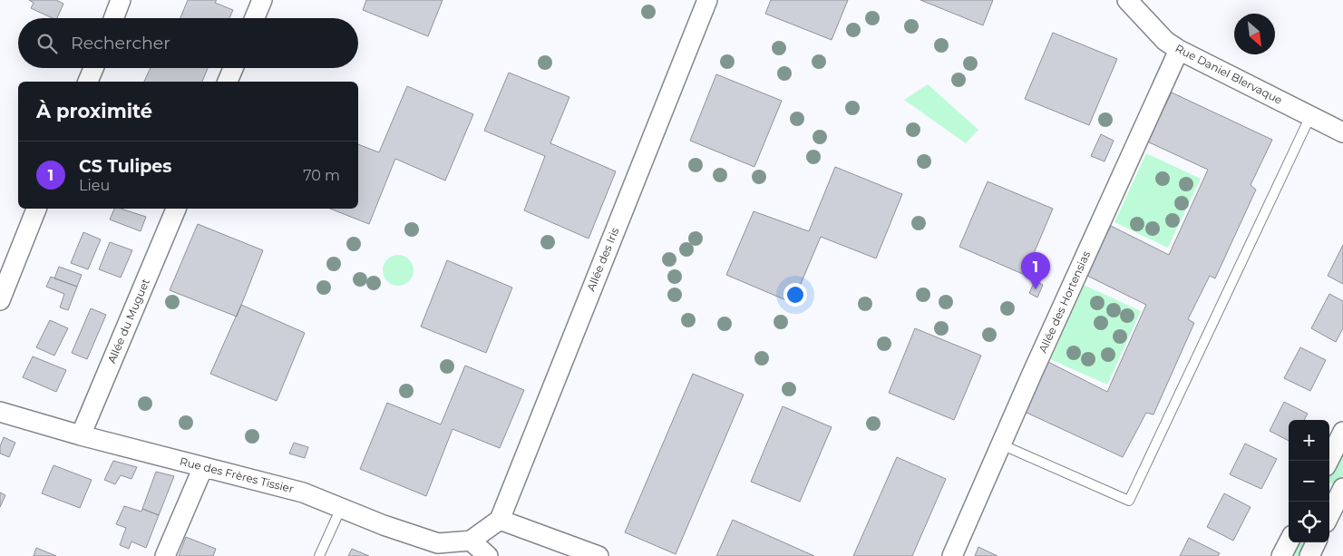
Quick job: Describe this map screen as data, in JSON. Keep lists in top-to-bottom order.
{
  "streets": {
    "street": [
      "Rue Daniel Blervaque",
      "Allée des Iris",
      "Allée des Hortensias",
      "Allée du Muguet",
      "Rue des Frères Tissier"
    ]
  },
  "crossings": [
    ["Rue Daniel Blervaque", "Allée des Hortensias"],
    ["Allée du Muguet", "Rue des Frères Tissier"]
  ],
  "north": "bottom right",
  "page": {
    "search": "Rechercher",
    "heading": "À proximité",
    "list": [
      {
        "mark": "1",
        "name": "CS Tulipes",
        "note": "Lieu",
        "value": "70 m"
      }
    ],
    "pins": "1",
    "map_buttons": ["+", "−"]
  }
}
